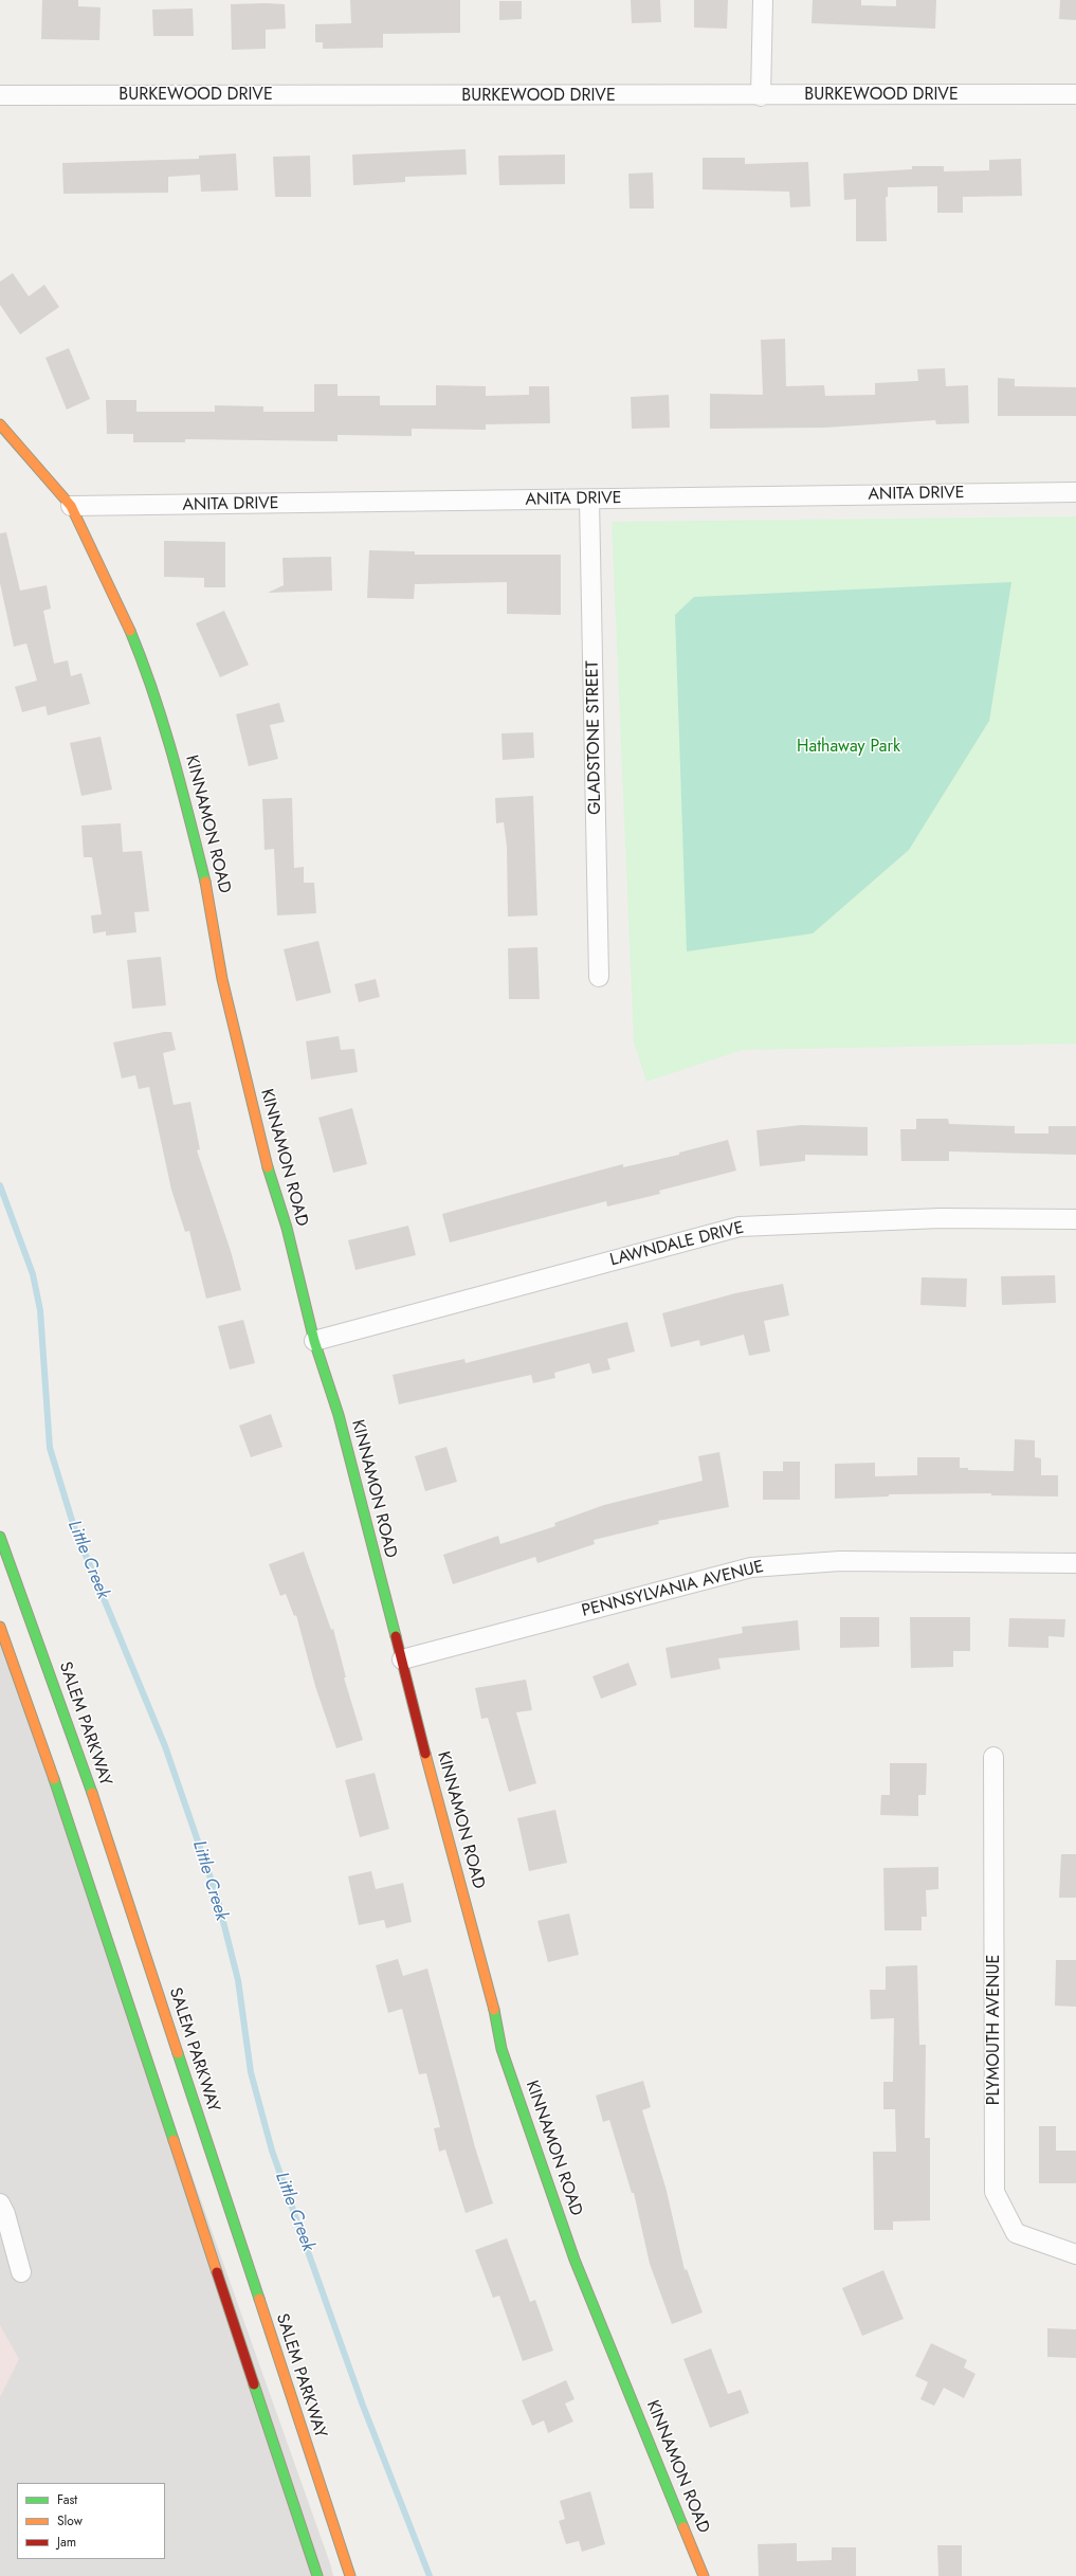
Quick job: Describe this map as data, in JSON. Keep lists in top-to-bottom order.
{
  "streets": {
    "main road": ["KINNAMON ROAD", "SALEM PARKWAY"],
    "street": [
      "BURKEWOOD DRIVE",
      "ANITA DRIVE",
      "GLADSTONE STREET",
      "LAWNDALE DRIVE",
      "PENNSYLVANIA AVENUE",
      "PLYMOUTH AVENUE"
    ]
  },
  "crossings": [
    ["ANITA DRIVE", "GLADSTONE STREET"],
    ["ANITA DRIVE", "KINNAMON ROAD"],
    ["KINNAMON ROAD", "LAWNDALE DRIVE"],
    ["KINNAMON ROAD", "PENNSYLVANIA AVENUE"]
  ],
  "water": ["Little Creek"],
  "parks": ["Hathaway Park"],
  "legend": ["Fast", "Slow", "Jam"]
}
